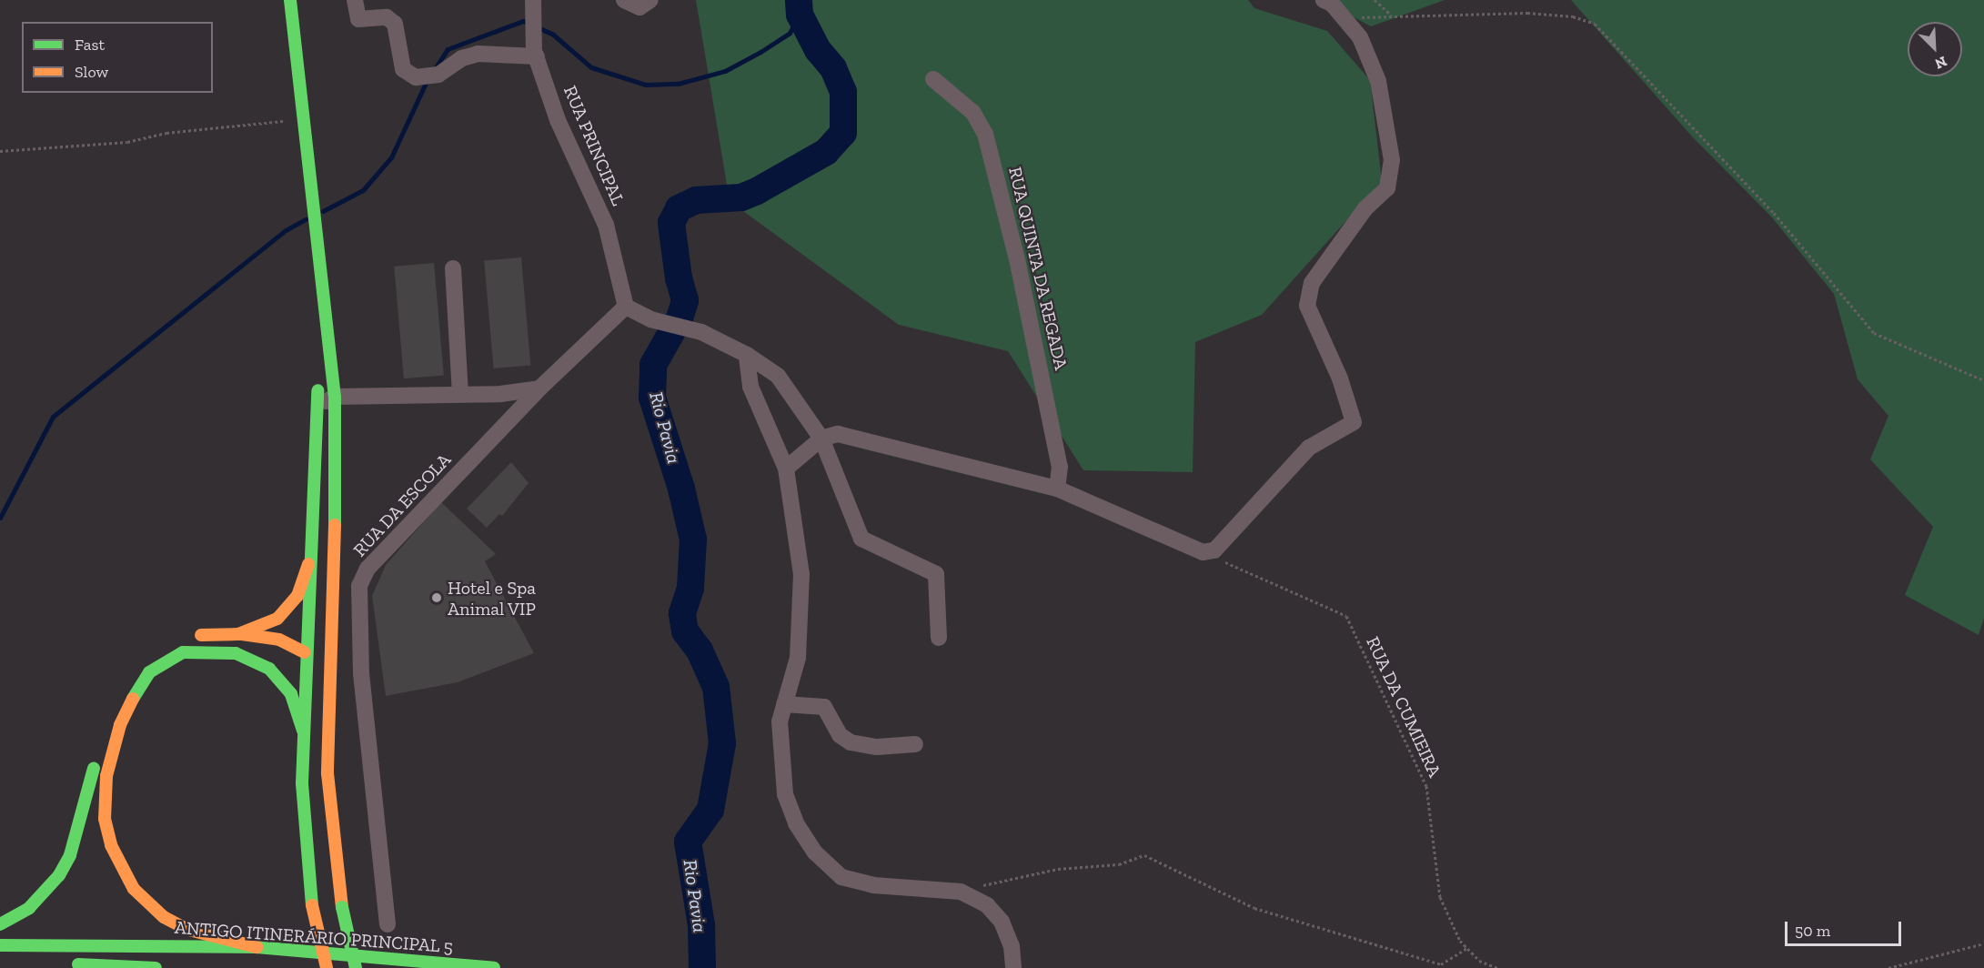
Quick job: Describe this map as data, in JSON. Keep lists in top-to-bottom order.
{
  "streets": {
    "main road": ["ANTIGO ITINERÁRIO PRINCIPAL 5"],
    "street": ["RUA PRINCIPAL", "RUA QUINTA DA REGADA", "RUA DA ESCOLA"],
    "path": ["RUA DA CUMIEIRA"]
  },
  "crossings": [
    ["RUA PRINCIPAL", "RUA DA ESCOLA"]
  ],
  "water": ["Rio Pavia"],
  "places": ["Hotel e Spa Animal VIP"],
  "legend": ["Fast", "Slow"],
  "scale_bar": "50 m",
  "north": "bottom right"
}
